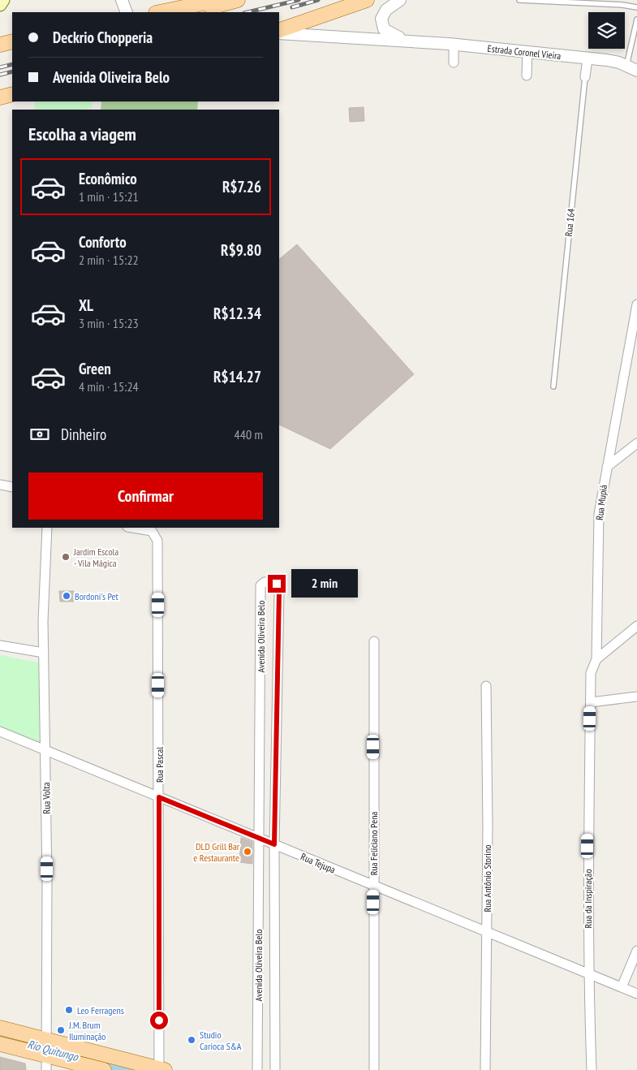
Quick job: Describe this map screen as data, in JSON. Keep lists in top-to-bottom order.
{
  "streets": {
    "street": [
      "Estrada Coronel Vieira",
      "Rua 164",
      "Rua Mupiá",
      "Avenida Oliveira Belo",
      "Rua Pascal",
      "Rua Volta",
      "Rua Feliciano Pena",
      "Rua Tejupa",
      "Rua Antônio Storino",
      "Rua da Inspiração"
    ]
  },
  "crossings": [
    ["Estrada Coronel Vieira", "Rua 164"],
    ["Rua Mupiá", "Rua da Inspiração"],
    ["Avenida Oliveira Belo", "Rua Tejupa"],
    ["Rua Pascal", "Rua Tejupa"],
    ["Rua Volta", "Rua Tejupa"],
    ["Rua Feliciano Pena", "Rua Tejupa"],
    ["Rua Tejupa", "Rua Antônio Storino"],
    ["Rua Tejupa", "Rua da Inspiração"]
  ],
  "water": ["Rio Quitungo"],
  "places": [
    "Jardim Escola - Vila Mágica",
    "Bordoni's Pet",
    "DLD Grill Bar e Restaurante",
    "Leo Ferragens",
    "J.M. Brum Iluminação",
    "Studio Carioca S&A"
  ],
  "page": {
    "banner": ["Deckrio Chopperia", "Avenida Oliveira Belo"],
    "heading": "Escolha a viagem",
    "list": [
      {
        "name": "Econômico",
        "note": "1 min · 15:21",
        "value": "R$7.26"
      },
      {
        "name": "Conforto",
        "note": "2 min · 15:22",
        "value": "R$9.80"
      },
      {
        "name": "XL",
        "note": "3 min · 15:23",
        "value": "R$12.34"
      },
      {
        "name": "Green",
        "note": "4 min · 15:24",
        "value": "R$14.27"
      }
    ],
    "pay": ["Dinheiro", "440 m"],
    "buttons": "Confirmar",
    "bubble": "2 min"
  }
}
